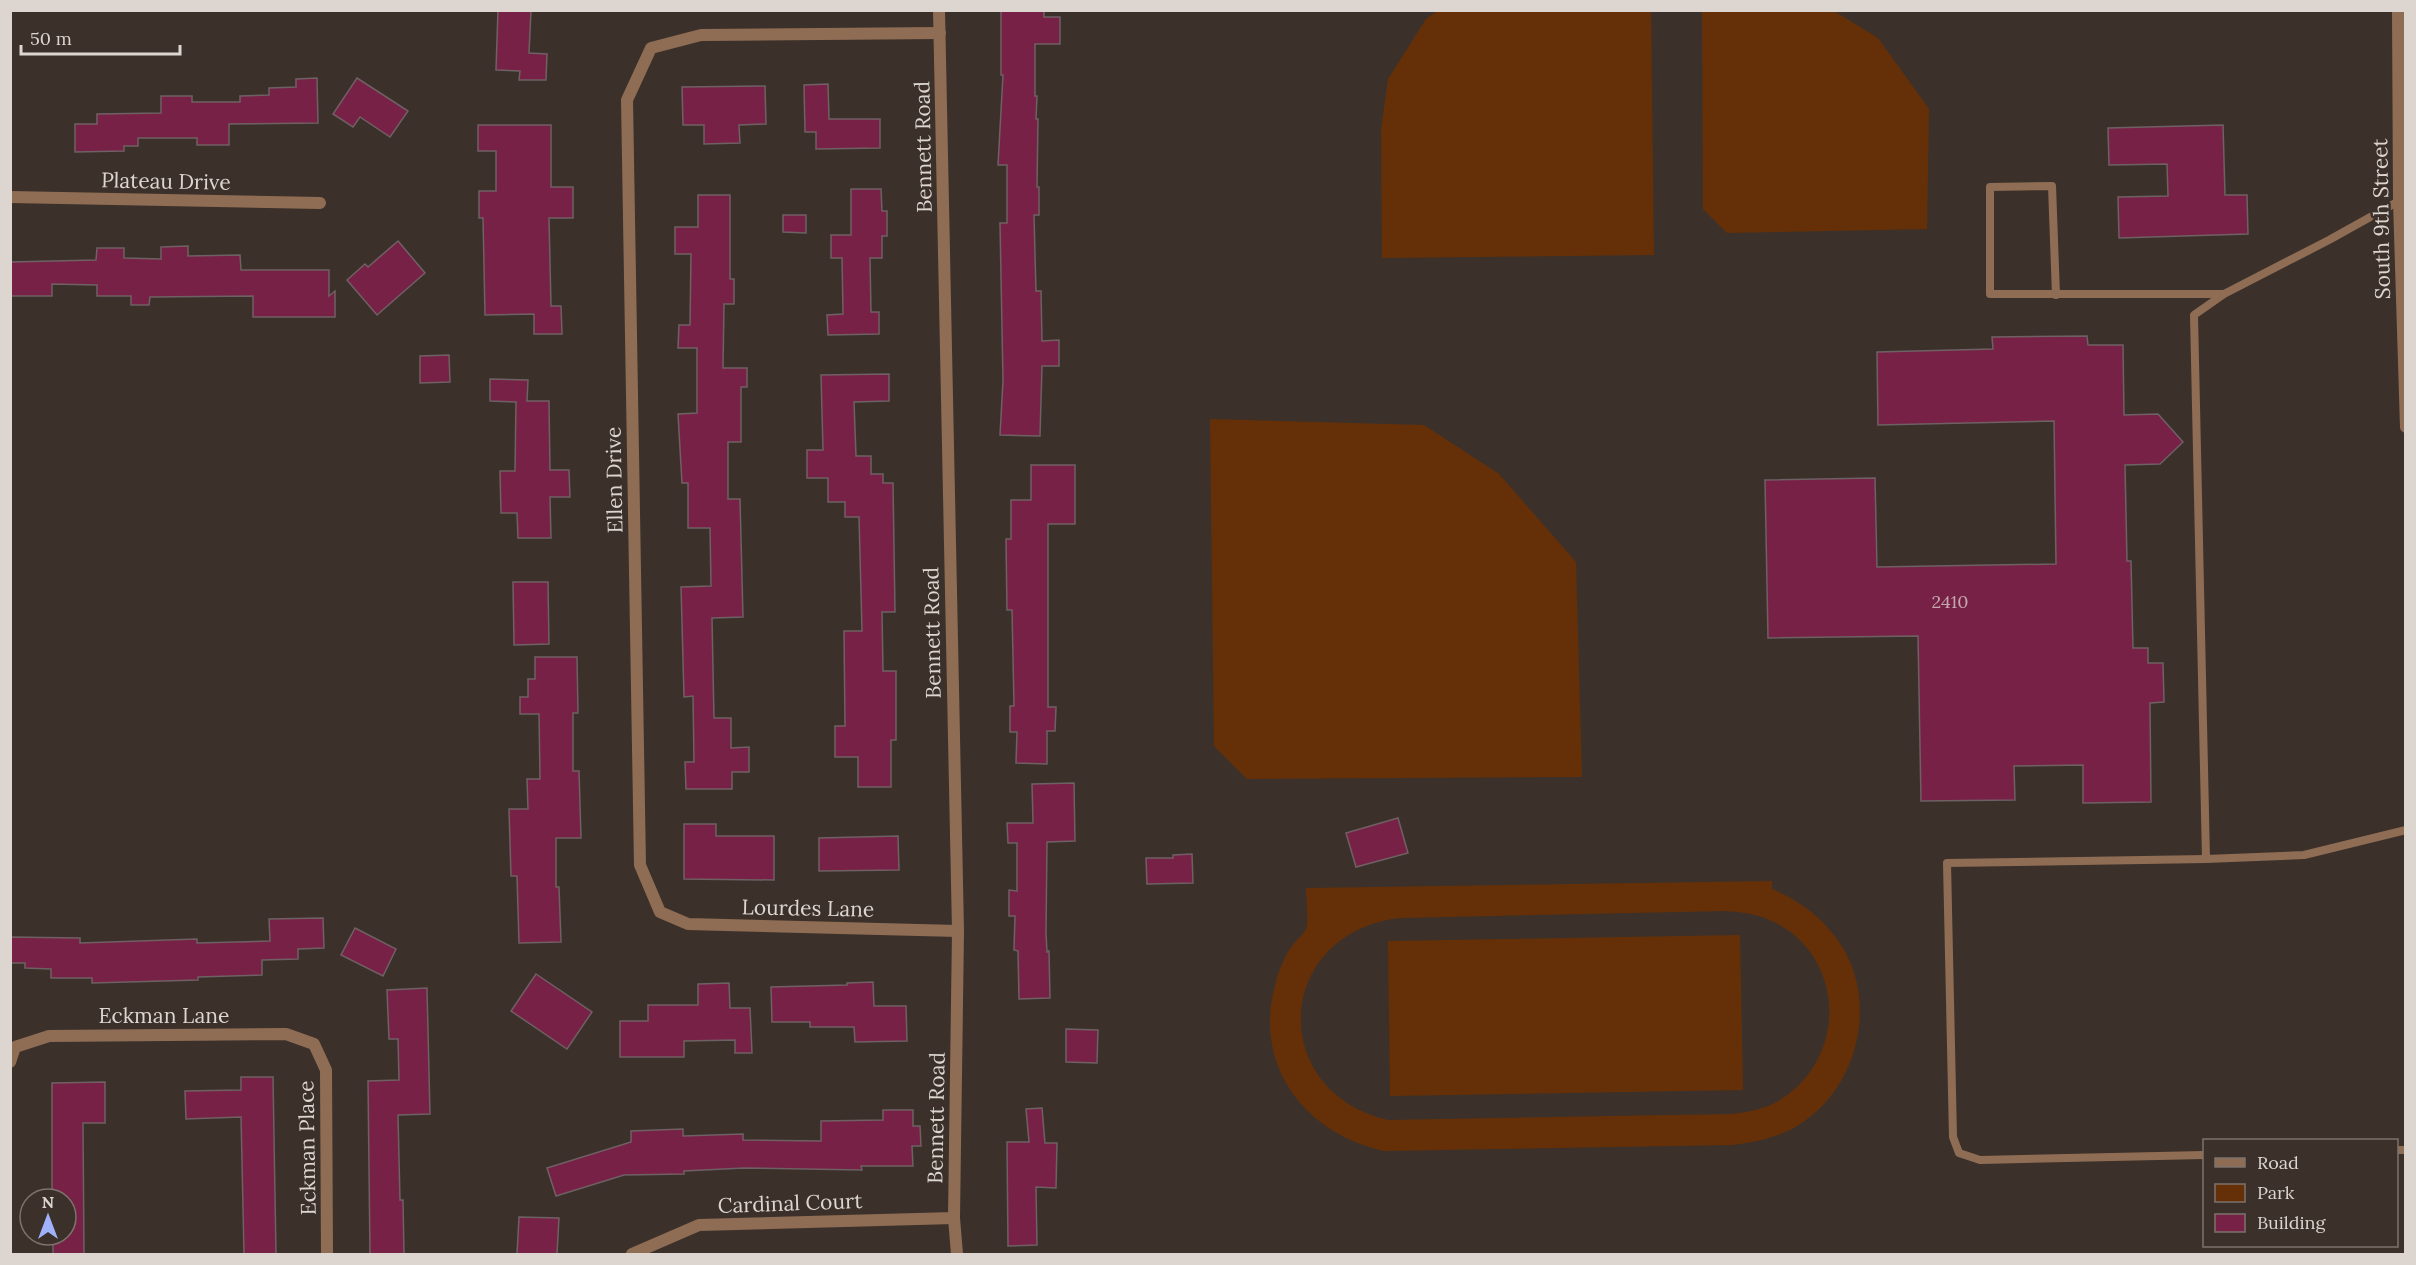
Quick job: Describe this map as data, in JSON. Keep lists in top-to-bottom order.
{
  "streets": {
    "street": [
      "Bennett Road",
      "Plateau Drive",
      "South 9th Street",
      "Ellen Drive",
      "Lourdes Lane",
      "Eckman Lane",
      "Eckman Place",
      "Cardinal Court"
    ]
  },
  "crossings": [
    ["Bennett Road", "Ellen Drive"],
    ["Bennett Road", "Lourdes Lane"],
    ["Bennett Road", "Cardinal Court"],
    ["Ellen Drive", "Lourdes Lane"],
    ["Eckman Lane", "Eckman Place"]
  ],
  "house_numbers": ["2410"],
  "legend": ["Road", "Park", "Building"],
  "scale_bar": "50 m",
  "north": "top"
}
